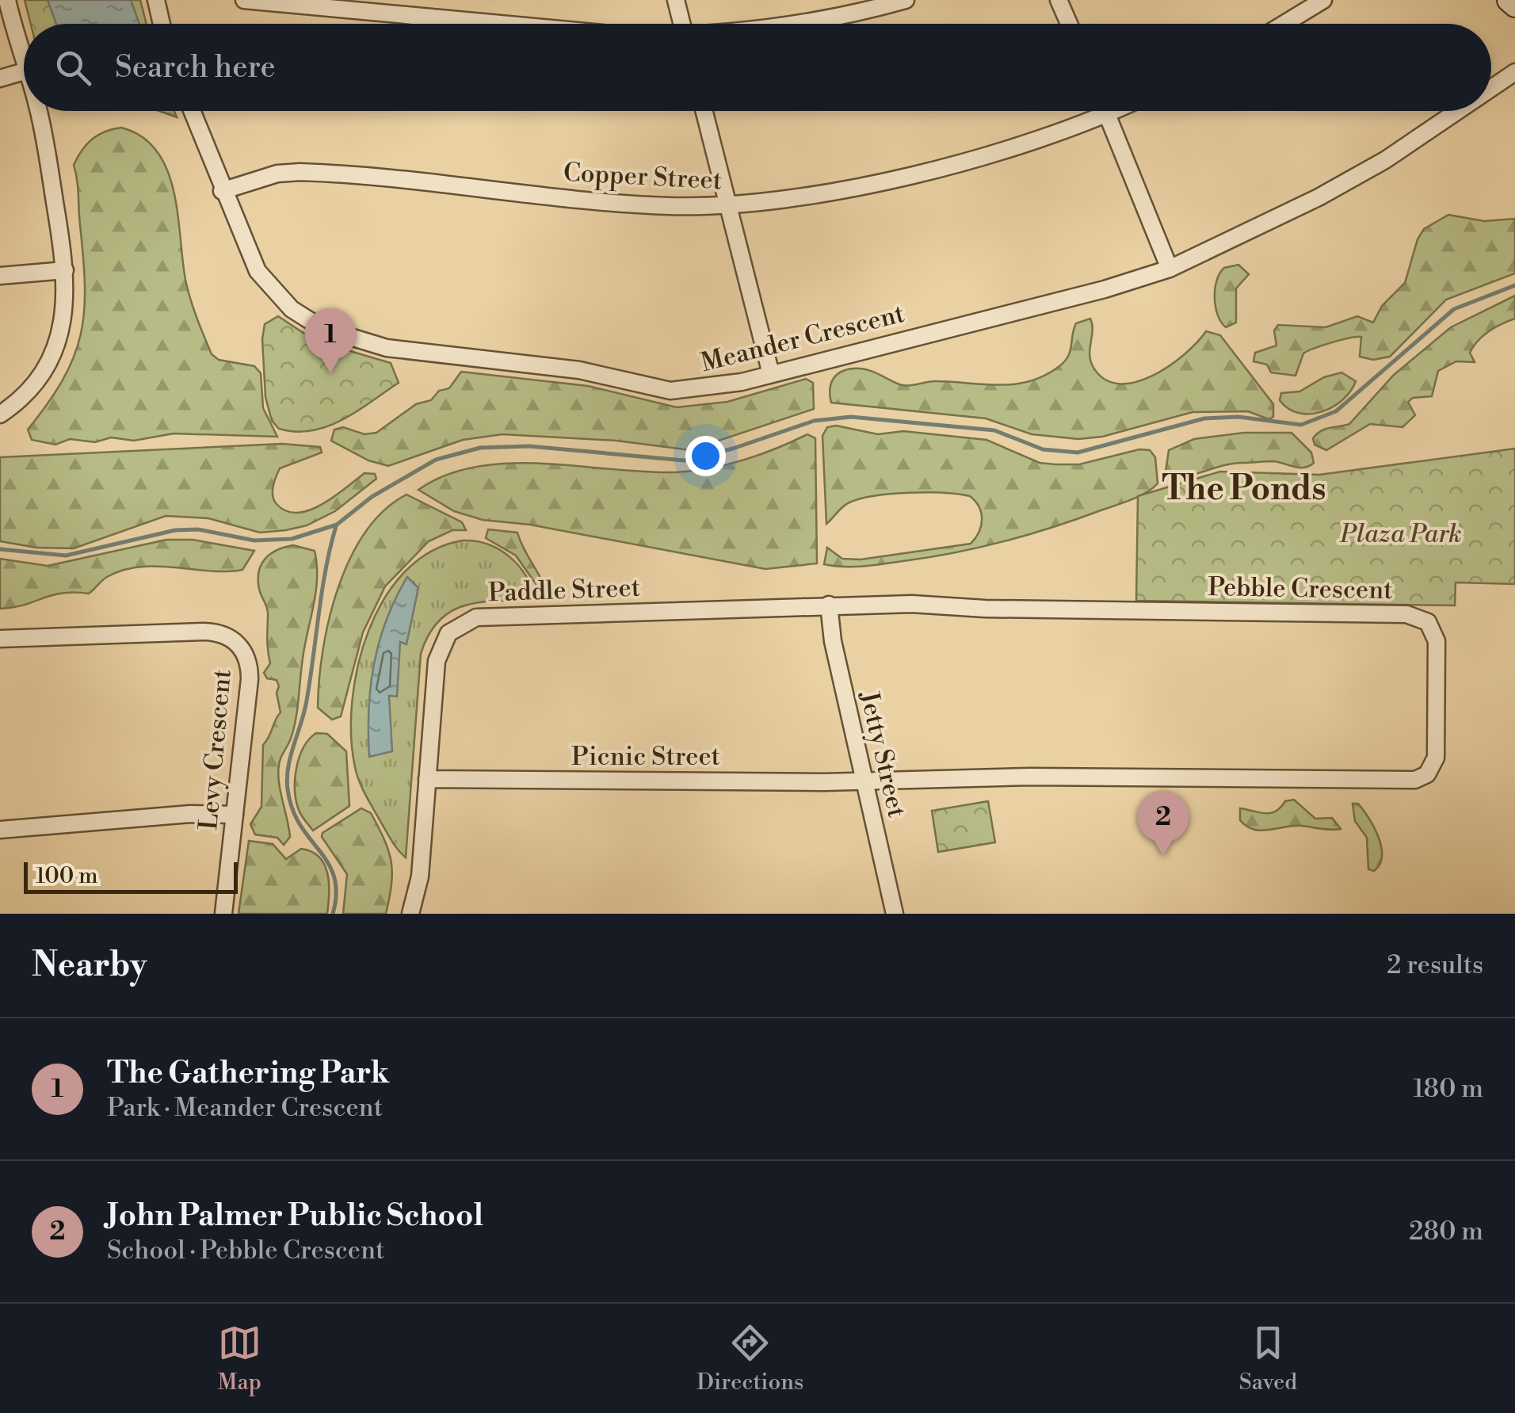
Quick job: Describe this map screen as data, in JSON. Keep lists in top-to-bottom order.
{
  "streets": {
    "street": [
      "Copper Street",
      "Meander Crescent",
      "Pebble Crescent",
      "Paddle Street",
      "Levy Crescent",
      "Jetty Street",
      "Picnic Street"
    ]
  },
  "crossings": [
    ["Copper Street", "Meander Crescent"],
    ["Pebble Crescent", "Paddle Street"],
    ["Pebble Crescent", "Jetty Street"],
    ["Pebble Crescent", "Picnic Street"],
    ["Paddle Street", "Jetty Street"],
    ["Paddle Street", "Picnic Street"],
    ["Jetty Street", "Picnic Street"]
  ],
  "districts": ["The Ponds"],
  "parks": ["Plaza Park"],
  "scale_bar": "100 m",
  "page": {
    "search": "Search here",
    "pins": ["1", "2"],
    "scale": "100 m",
    "heading": ["Nearby", "2 results"],
    "list": [
      {
        "mark": "1",
        "name": "The Gathering Park",
        "note": "Park · Meander Crescent",
        "value": "180 m"
      },
      {
        "mark": "2",
        "name": "John Palmer Public School",
        "note": "School · Pebble Crescent",
        "value": "280 m"
      }
    ],
    "nav": ["Map", "Directions", "Saved"]
  }
}
